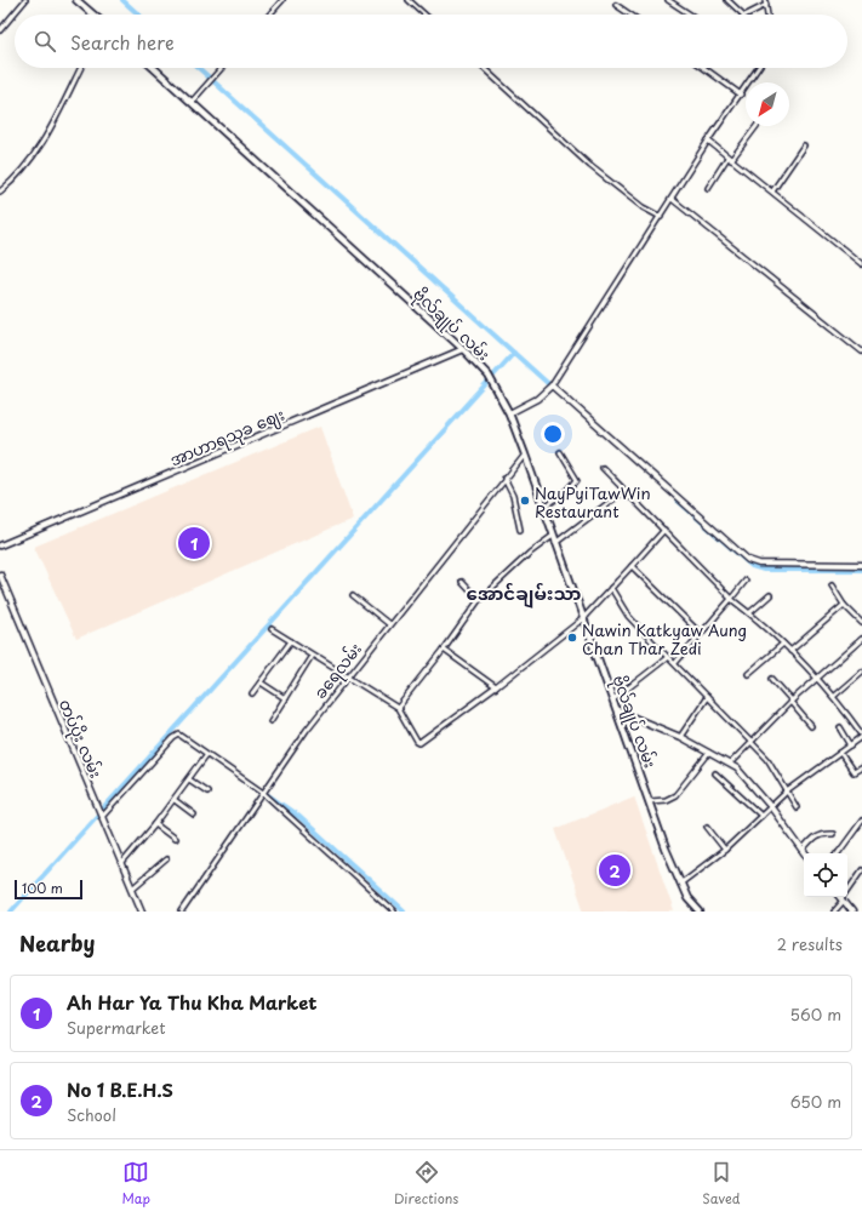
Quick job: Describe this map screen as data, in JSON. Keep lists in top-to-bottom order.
{
  "streets": {
    "main road": ["ဗိုလ်ချုပ် လမ်း"],
    "street": ["အာဟာရသုခ ဈေး", "ခရေလမ်း", "တပ်ပိုး လမ်း"]
  },
  "crossings": [
    ["ဗိုလ်ချုပ် လမ်း", "အာဟာရသုခ ဈေး"],
    ["ဗိုလ်ချုပ် လမ်း", "ခရေလမ်း"]
  ],
  "districts": ["အောင်ချမ်းသာ"],
  "places": ["NayPyiTawWin Restaurant", "Nawin Katkyaw Aung Chan Thar Zedi"],
  "scale_bar": "100 m",
  "north": "bottom left",
  "page": {
    "search": "Search here",
    "pins": ["1", "2"],
    "scale": "100 m",
    "heading": ["Nearby", "2 results"],
    "list": [
      {
        "mark": "1",
        "name": "Ah Har Ya Thu Kha Market",
        "note": "Supermarket",
        "value": "560 m"
      },
      {
        "mark": "2",
        "name": "No 1 B.E.H.S",
        "note": "School",
        "value": "650 m"
      }
    ],
    "nav": ["Map", "Directions", "Saved"]
  }
}
